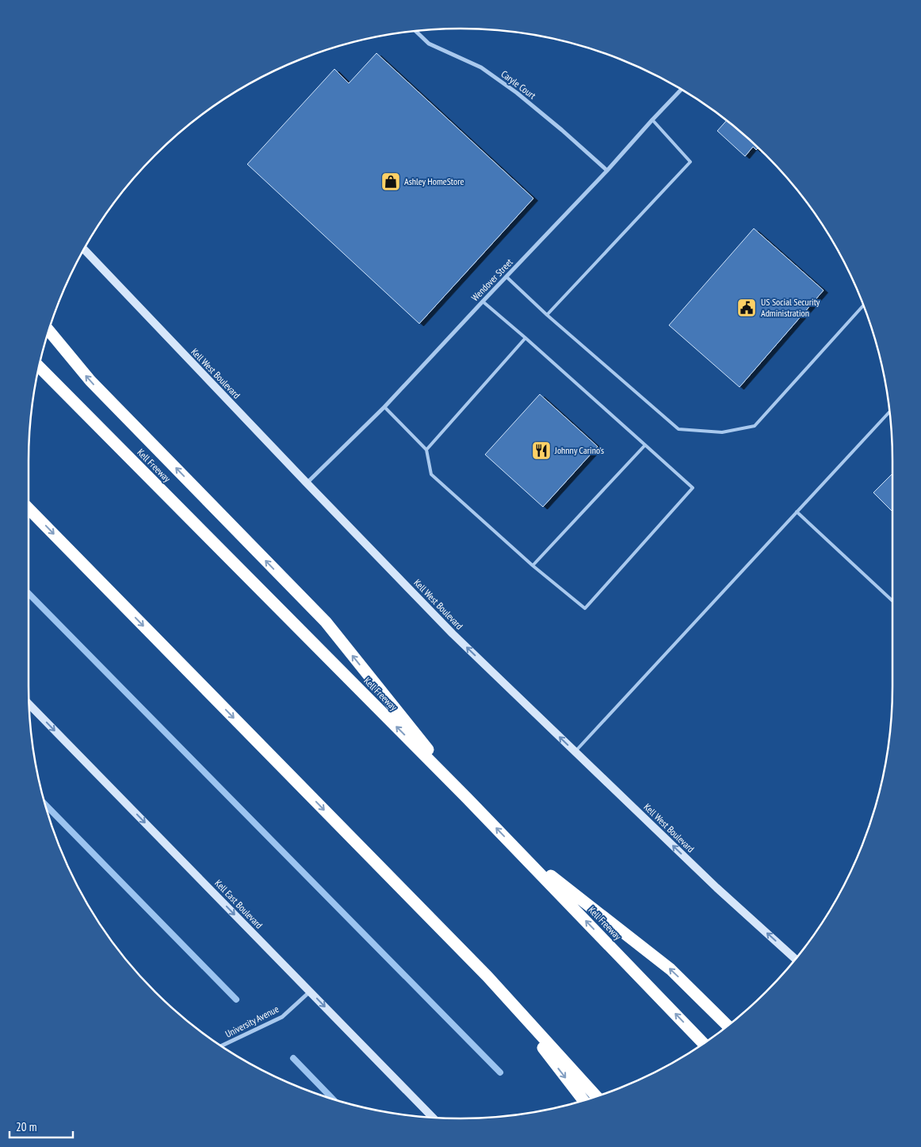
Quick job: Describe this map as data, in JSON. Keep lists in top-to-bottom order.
{
  "streets": {
    "highway": ["Kell Freeway"],
    "main road": ["Kell West Boulevard", "Kell East Boulevard"],
    "street": ["Caryle Court", "Wendover Street", "University Avenue"]
  },
  "crossings": [
    ["Caryle Court", "Wendover Street"],
    ["Wendover Street", "Kell West Boulevard"],
    ["Kell East Boulevard", "University Avenue"]
  ],
  "one_way": ["Kell West Boulevard", "Kell East Boulevard"],
  "places": {
    "shop": ["Ashley HomeStore"],
    "public building": ["US Social Security Administration"],
    "restaurant": ["Johnny Carino's"]
  },
  "scale_bar": "20 m"
}
